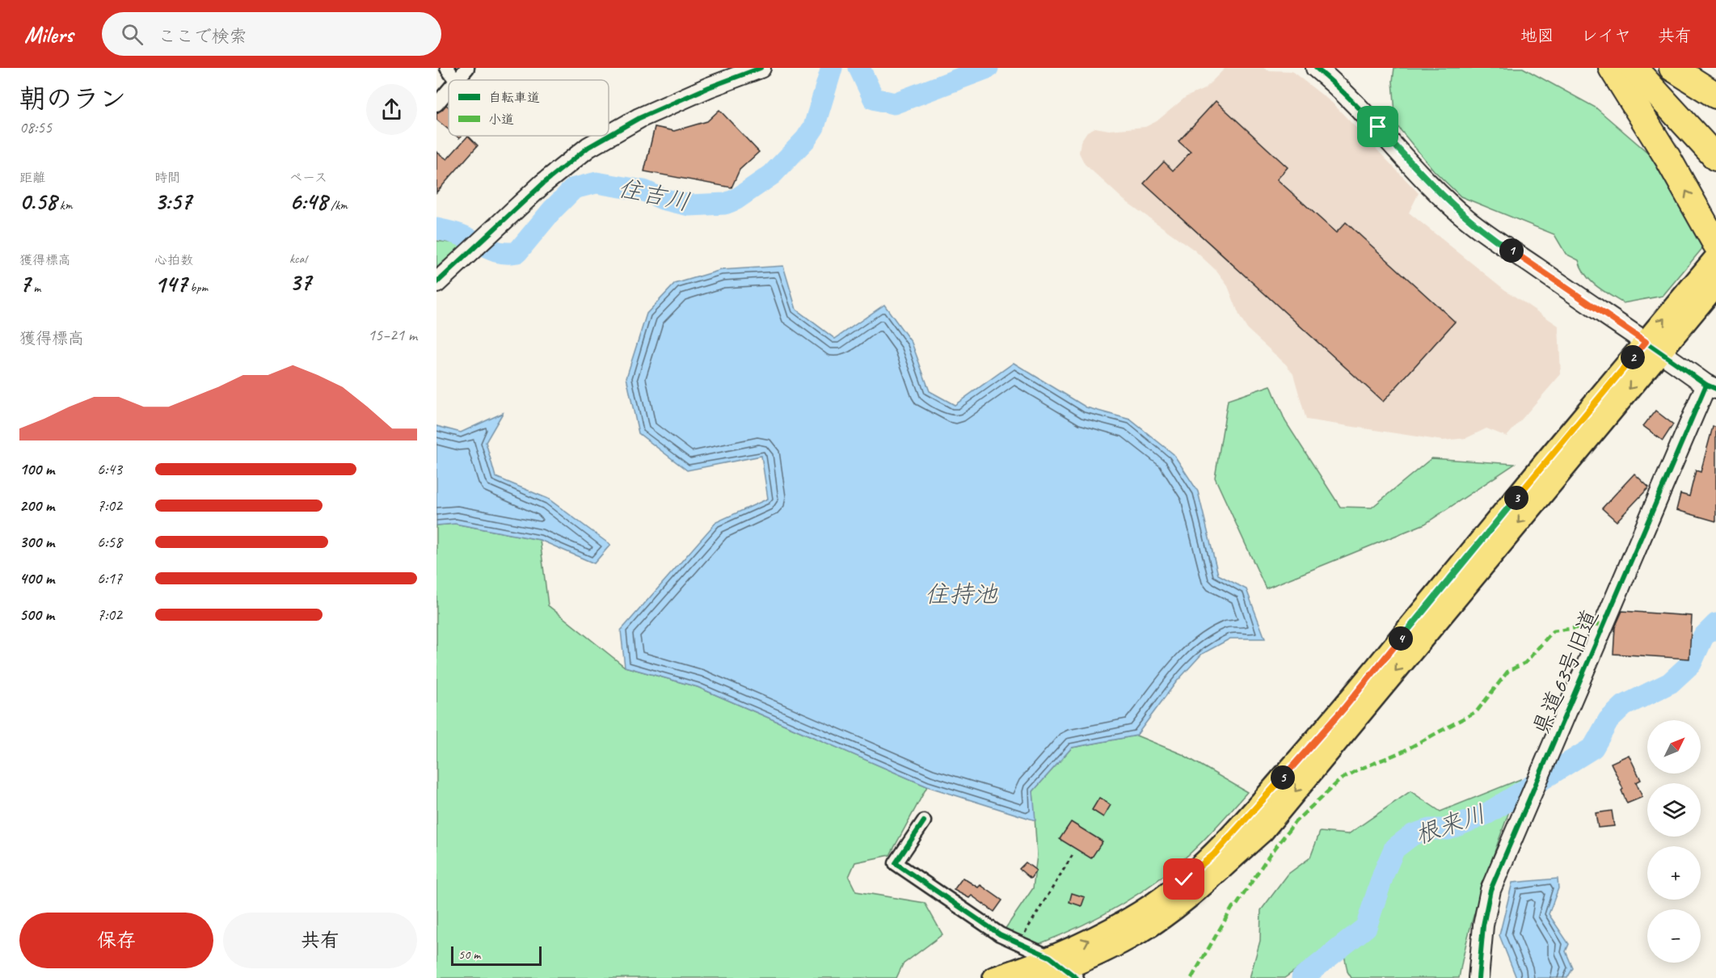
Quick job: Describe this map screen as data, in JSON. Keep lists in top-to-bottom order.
{
  "streets": {
    "street": ["県道63号旧道"]
  },
  "water": ["住吉川", "住持池", "根来川"],
  "legend": ["自転車道", "小道"],
  "scale_bar": "50 m",
  "north": "top right",
  "page": {
    "header": "Milers",
    "search": "ここで検索",
    "nav": ["地図", "レイヤ", "共有"],
    "heading": ["朝のラン", "08:55"],
    "stats": [
      ["距離", "0.58 km"],
      ["時間", "3:57"],
      ["ペース", "6:48 /km"],
      ["獲得標高", "7 m"],
      ["心拍数", "147 bpm"],
      ["kcal", "37"]
    ],
    "pins": [
      "1",
      "2",
      "3",
      "4",
      "5"
    ],
    "chart": ["獲得標高", "15–21 m"],
    "list": [
      {
        "name": "100 m",
        "note": "6:43"
      },
      {
        "name": "200 m",
        "note": "7:02"
      },
      {
        "name": "300 m",
        "note": "6:58"
      },
      {
        "name": "400 m",
        "note": "6:17"
      },
      {
        "name": "500 m",
        "note": "7:02"
      }
    ],
    "map_buttons": ["+", "−"],
    "buttons": ["保存", "共有"],
    "scale": "50 m"
  }
}
